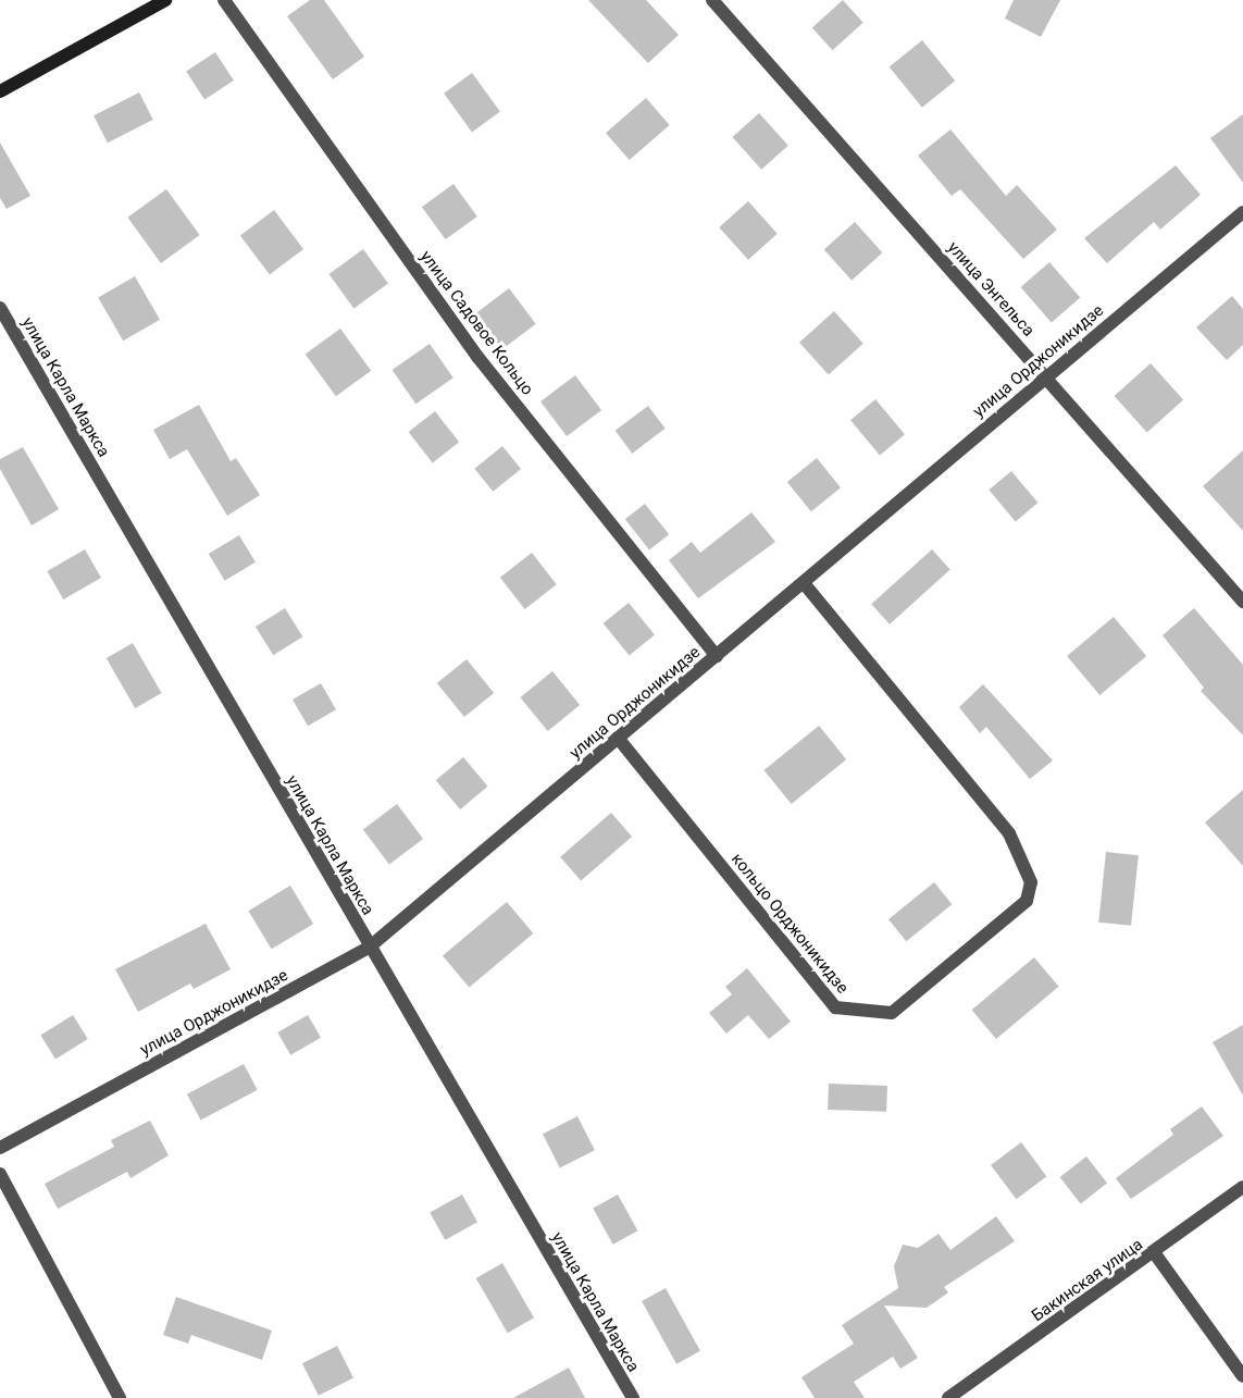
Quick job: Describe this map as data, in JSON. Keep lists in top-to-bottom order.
{
  "streets": {
    "street": [
      "улица Энгельса",
      "улица Садовое Кольцо",
      "улица Орджоникидзе",
      "улица Карла Маркса",
      "кольцо Орджоникидзе",
      "Бакинская улица"
    ]
  },
  "crossings": [
    ["улица Энгельса", "улица Орджоникидзе"],
    ["улица Садовое Кольцо", "улица Орджоникидзе"],
    ["улица Орджоникидзе", "улица Карла Маркса"],
    ["улица Орджоникидзе", "кольцо Орджоникидзе"]
  ]
}
